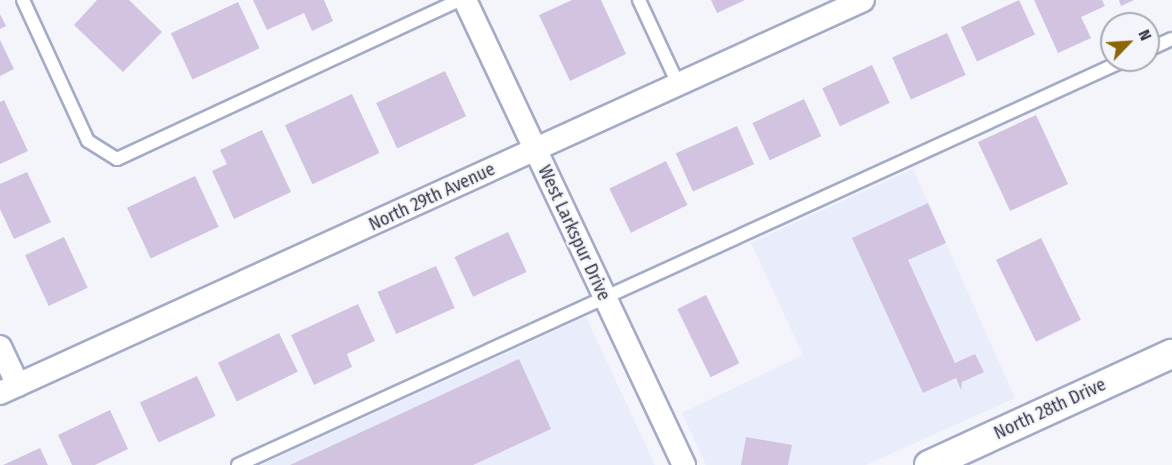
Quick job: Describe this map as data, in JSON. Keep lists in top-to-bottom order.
{
  "streets": {
    "street": ["North 29th Avenue", "West Larkspur Drive", "North 28th Drive"]
  },
  "crossings": [
    ["North 29th Avenue", "West Larkspur Drive"]
  ],
  "north": "top right"
}
